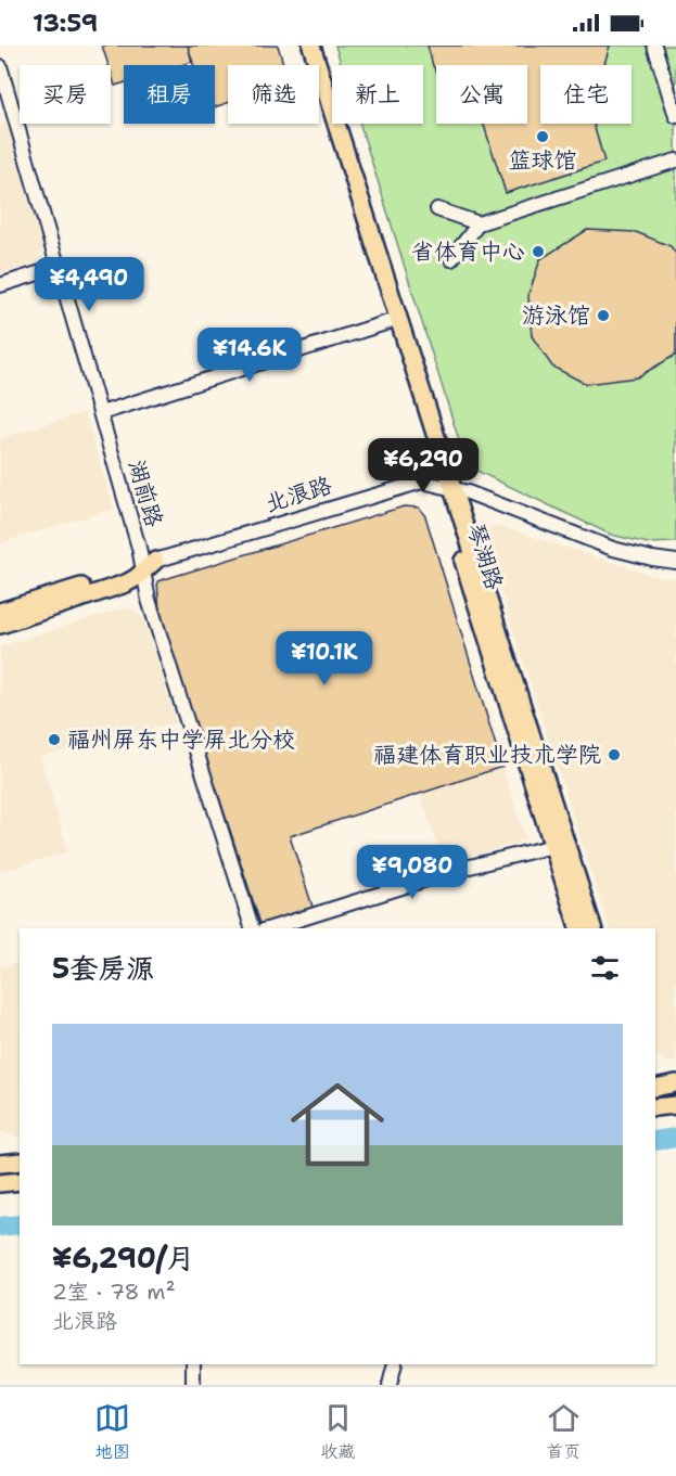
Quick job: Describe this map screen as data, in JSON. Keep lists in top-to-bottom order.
{
  "streets": {
    "main road": ["北浪路", "琴湖路"],
    "street": ["湖前路"]
  },
  "crossings": [
    ["湖前路", "北浪路"],
    ["北浪路", "琴湖路"]
  ],
  "places": [
    "篮球馆",
    "省体育中心",
    "游泳馆",
    "福州屏东中学屏北分校",
    "福建体育职业技术学院"
  ],
  "page": {
    "status": "13:59",
    "chip": [
      "买房",
      "租房",
      "筛选",
      "新上",
      "公寓",
      "住宅"
    ],
    "price": [
      "¥4,490",
      "¥14.6K",
      "¥6,290",
      "¥10.1K",
      "¥9,080"
    ],
    "heading": "5套房源",
    "list": [
      {
        "name": "¥6,290/月",
        "note": "2室 · 78 m² · 北浪路"
      }
    ],
    "tabs": ["地图", "收藏", "首页"]
  }
}
